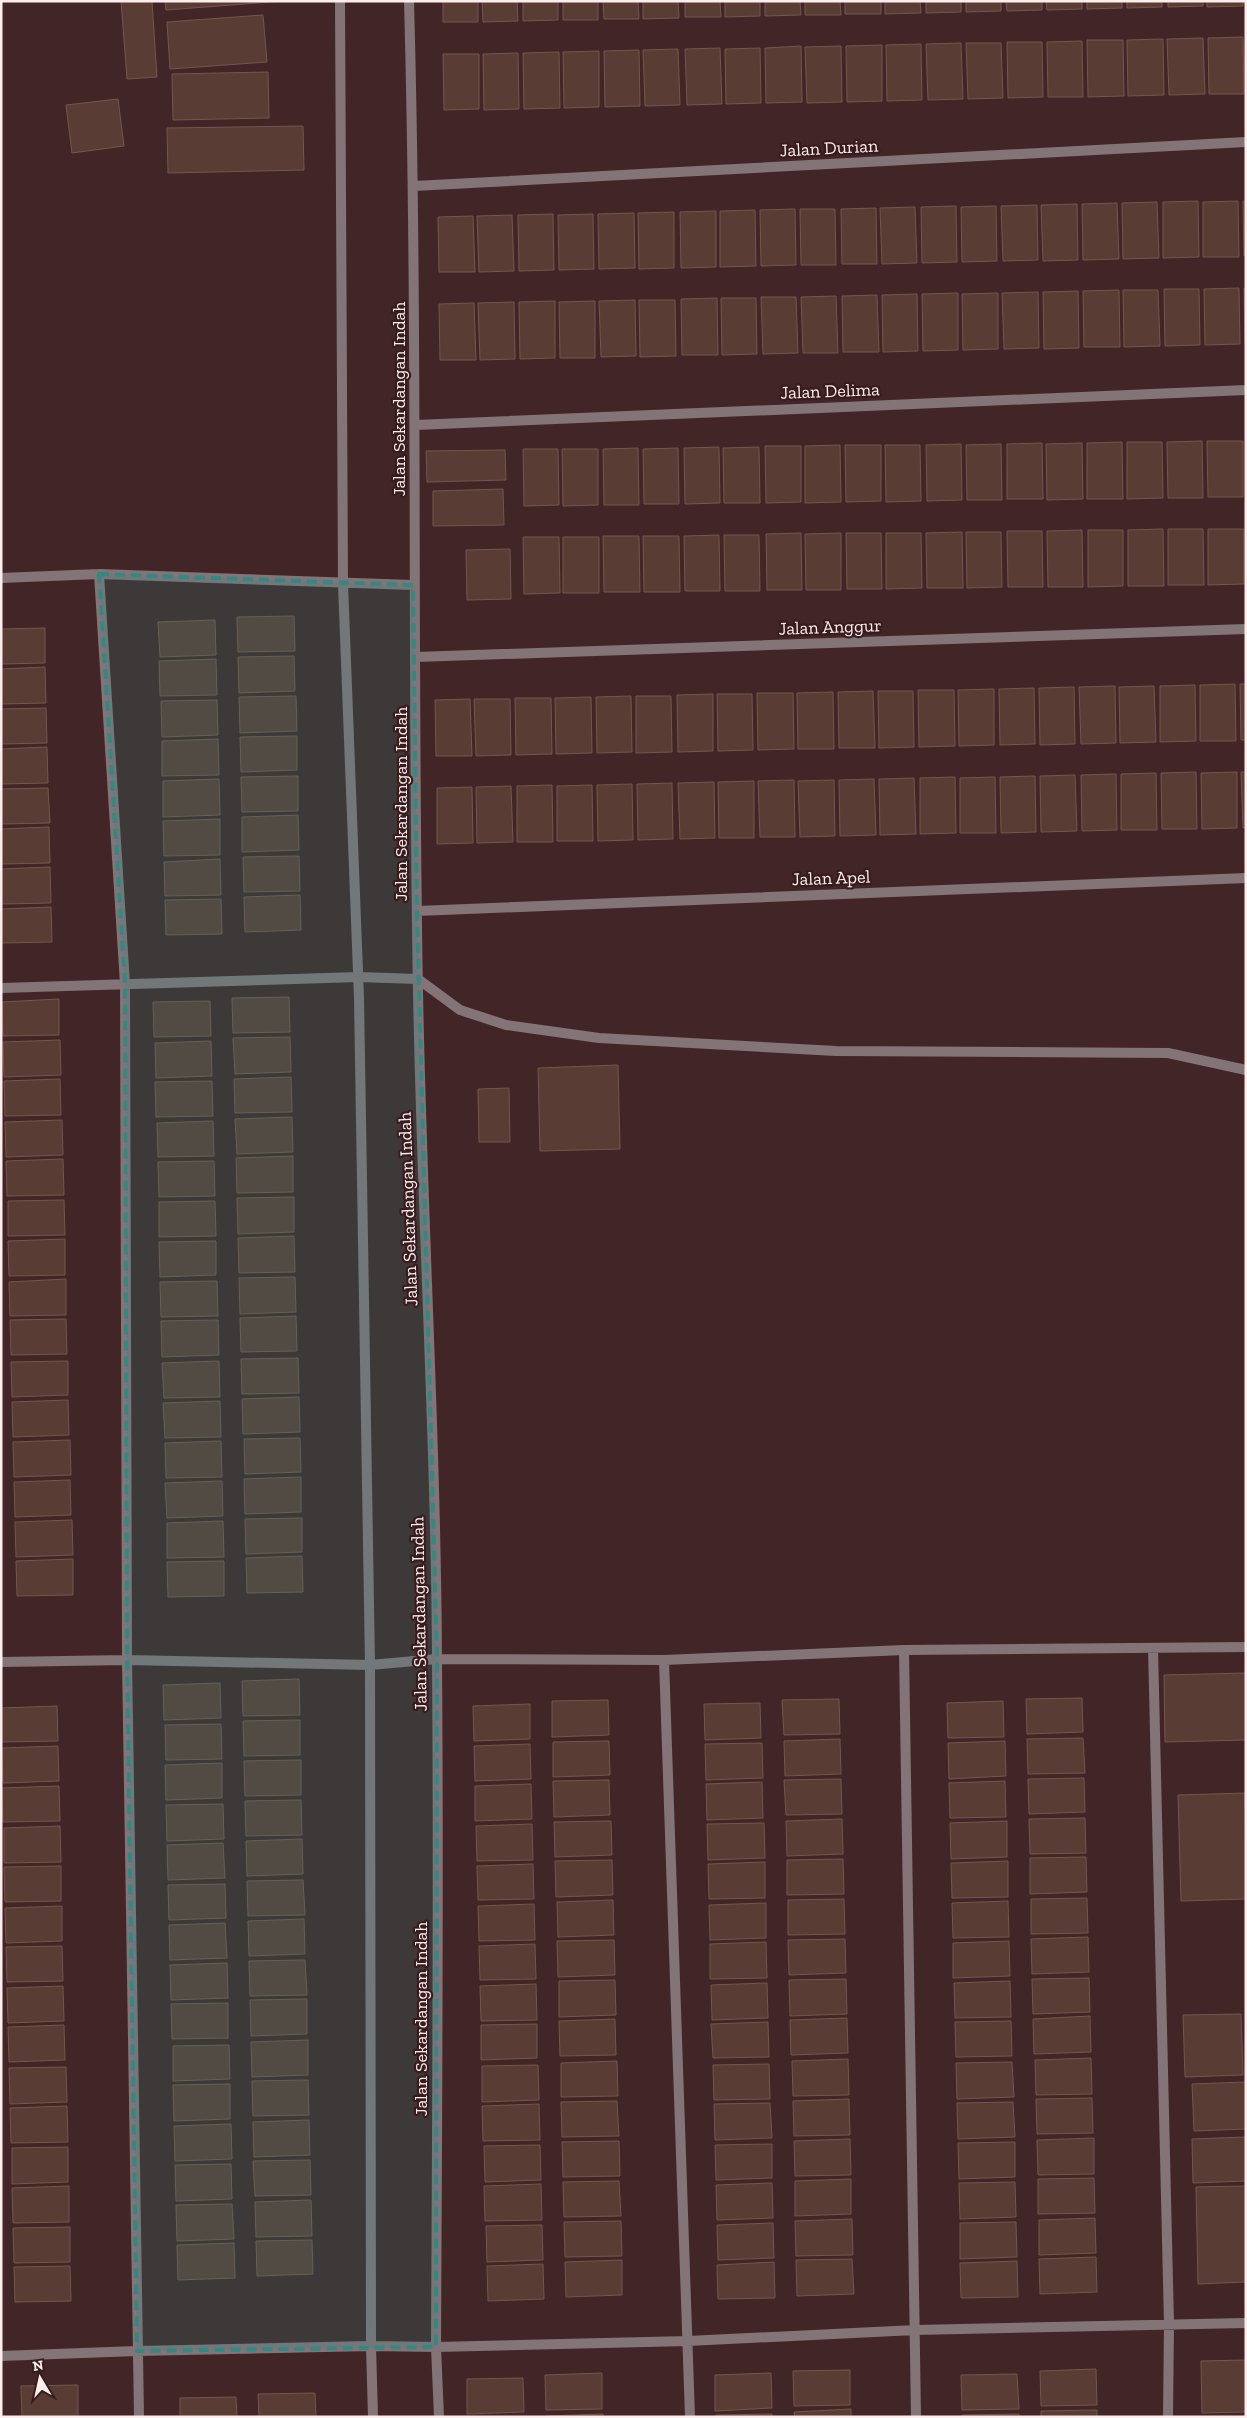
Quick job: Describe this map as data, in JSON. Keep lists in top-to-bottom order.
{
  "streets": {
    "street": [
      "Jalan Durian",
      "Jalan Delima",
      "Jalan Sekardangan Indah",
      "Jalan Anggur",
      "Jalan Apel"
    ]
  },
  "crossings": [
    ["Jalan Durian", "Jalan Sekardangan Indah"],
    ["Jalan Delima", "Jalan Sekardangan Indah"],
    ["Jalan Sekardangan Indah", "Jalan Anggur"],
    ["Jalan Sekardangan Indah", "Jalan Apel"]
  ],
  "north": "top"
}
